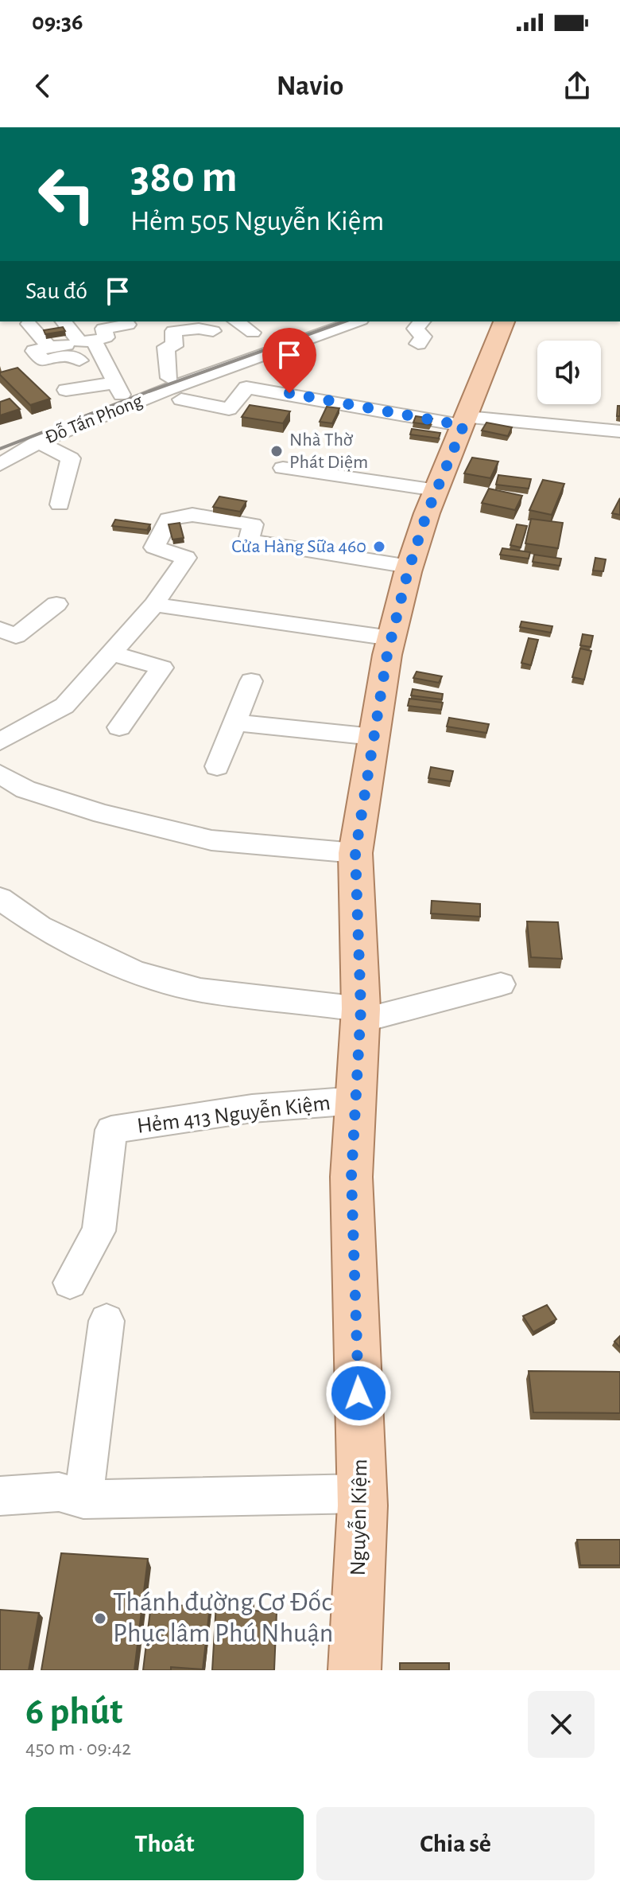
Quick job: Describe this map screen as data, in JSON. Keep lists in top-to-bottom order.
{
  "streets": {
    "main road": ["Nguyễn Kiệm"],
    "street": ["Đỗ Tấn Phong", "Hẻm 413 Nguyễn Kiệm"]
  },
  "crossings": [
    ["Hẻm 413 Nguyễn Kiệm", "Nguyễn Kiệm"]
  ],
  "places": ["Nhà Thờ Phát Diệm", "Cửa Hàng Sữa 460", "Thánh đường Cơ Đốc Phục lâm Phú Nhuận"],
  "page": {
    "status": "09:36",
    "header": "Navio",
    "turn": ["380 m", "Hẻm 505 Nguyễn Kiệm"],
    "then": "Sau đó",
    "heading": ["6 phút", "450 m · 09:42"],
    "buttons": ["Thoát", "Chia sẻ"]
  }
}
